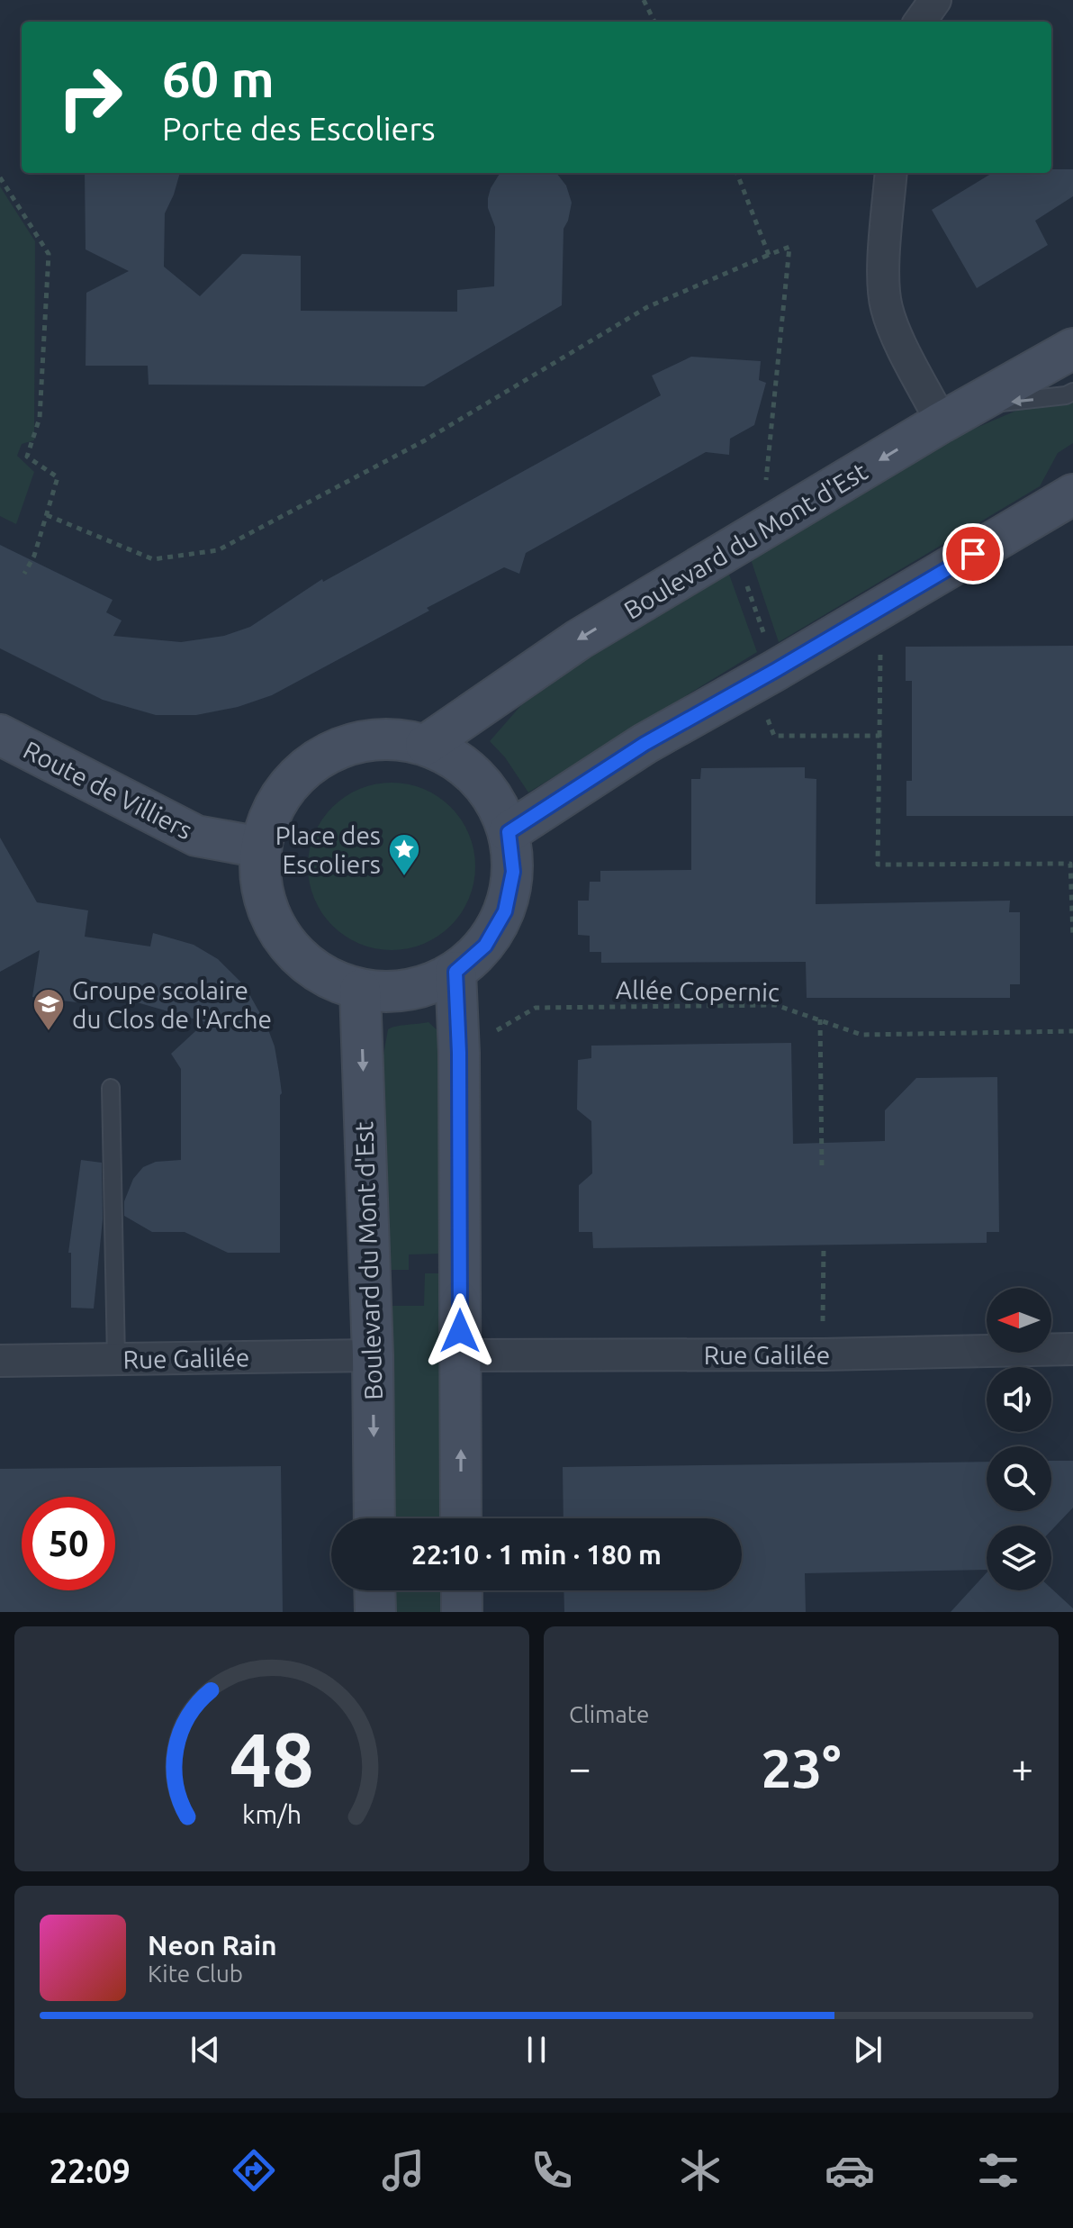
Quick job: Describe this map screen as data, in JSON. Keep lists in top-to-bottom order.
{
  "streets": {
    "main road": ["Boulevard du Mont d'Est", "Route de Villiers"],
    "street": ["Rue Galilée"],
    "path": ["Allée Copernic"]
  },
  "crossings": [
    ["Boulevard du Mont d'Est", "Route de Villiers"],
    ["Boulevard du Mont d'Est", "Rue Galilée"]
  ],
  "one_way": ["Boulevard du Mont d'Est"],
  "places": {
    "place": ["Place des Escoliers"],
    "school or university": ["Groupe scolaire du Clos de l'Arche"]
  },
  "north": "left",
  "page": {
    "turn": ["60 m", "Porte des Escoliers"],
    "limit": "50",
    "trip": "22:10 · 1 min · 180 m",
    "tile": "Climate",
    "heat": ["−", "23°", "+"],
    "song": ["Neon Rain", "Kite Club"],
    "tabs": "22:09",
    "gauge": ["48", "km/h"]
  }
}
